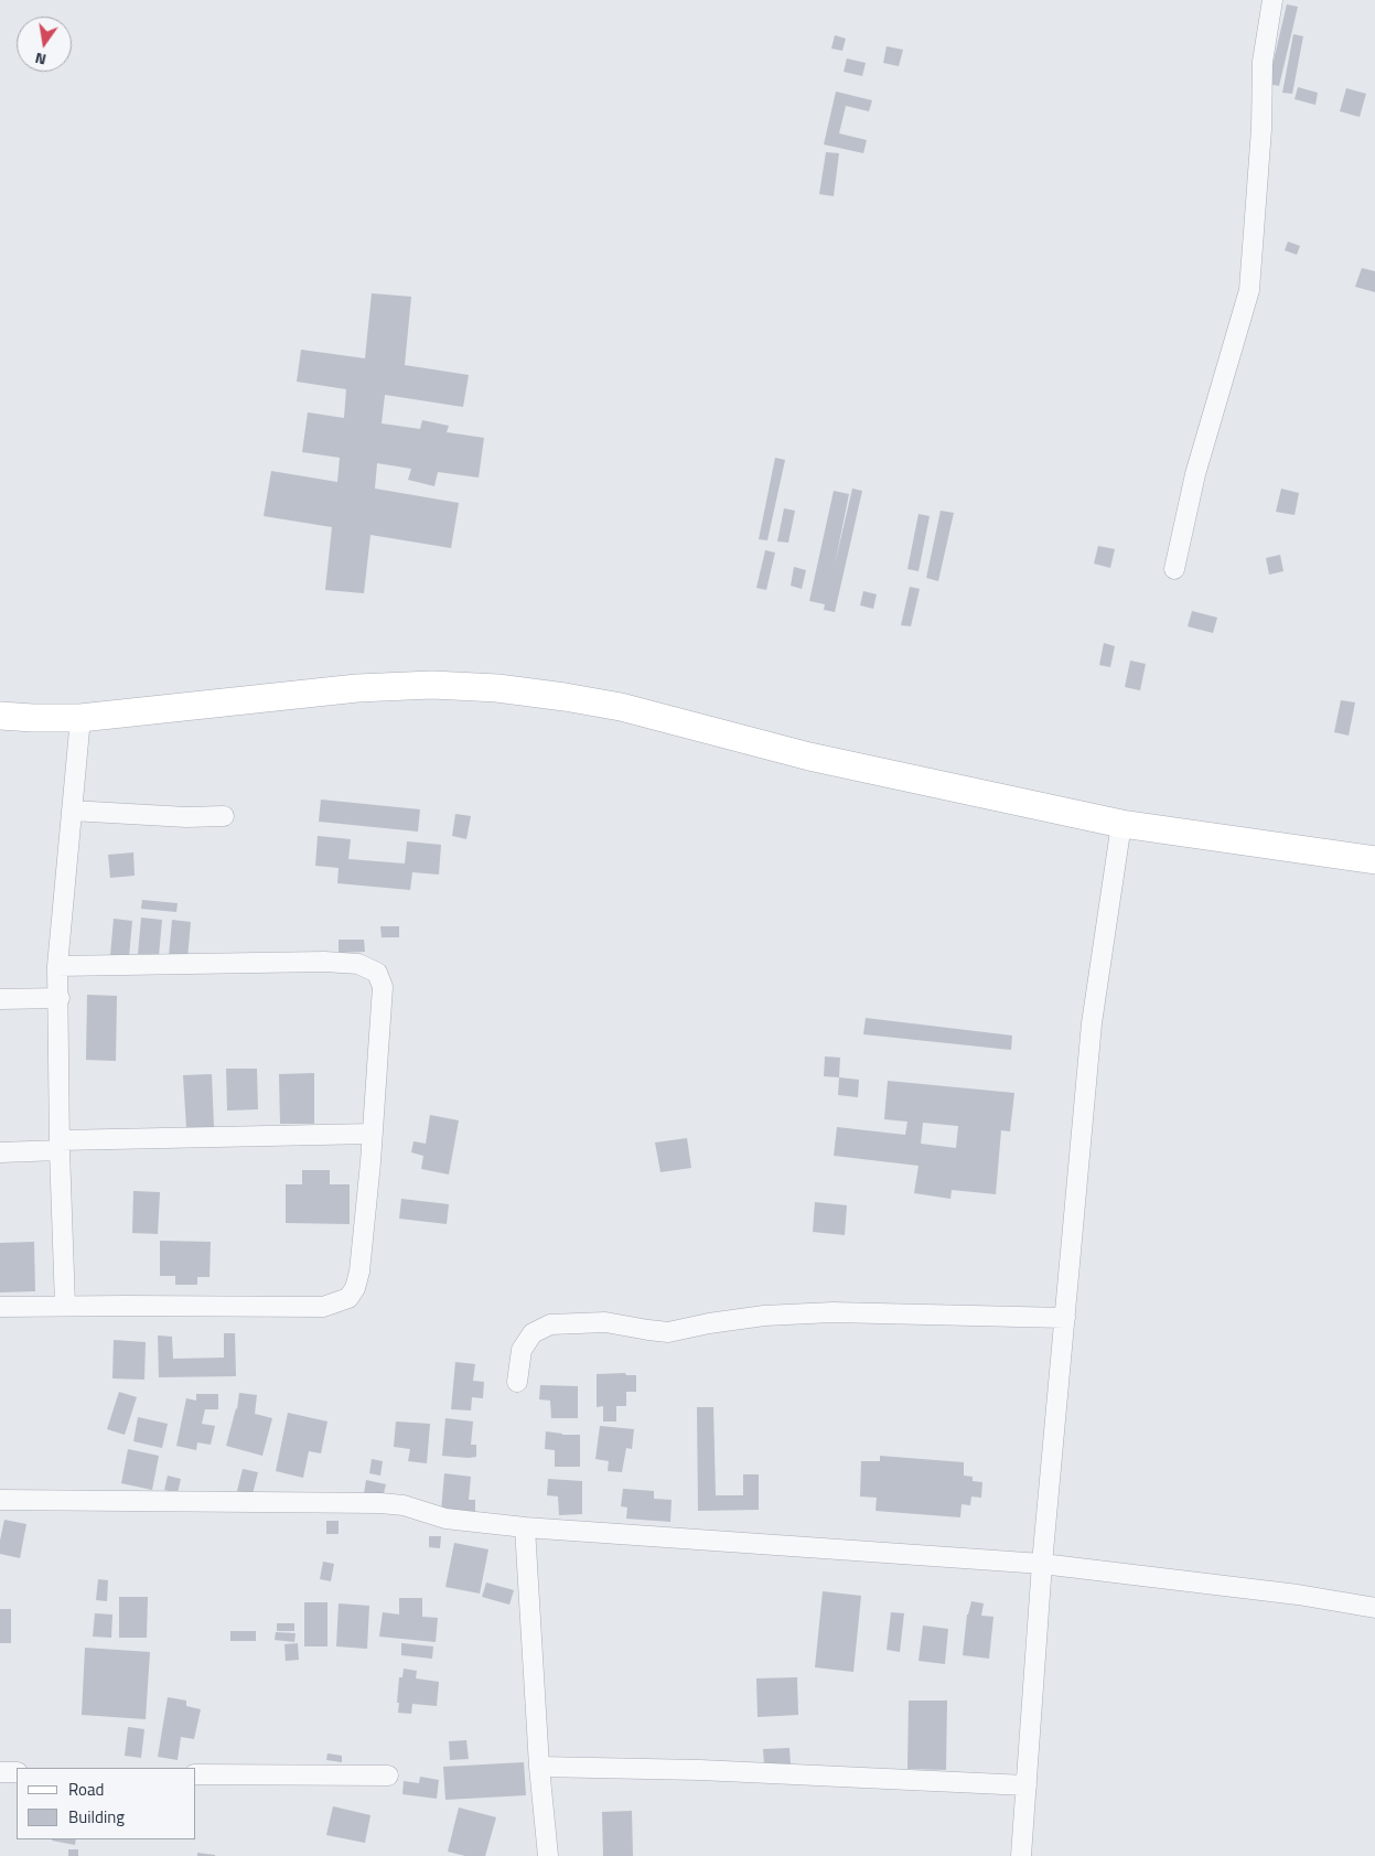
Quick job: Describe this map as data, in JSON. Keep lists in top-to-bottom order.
{
  "legend": ["Road", "Building"],
  "north": "bottom"
}
